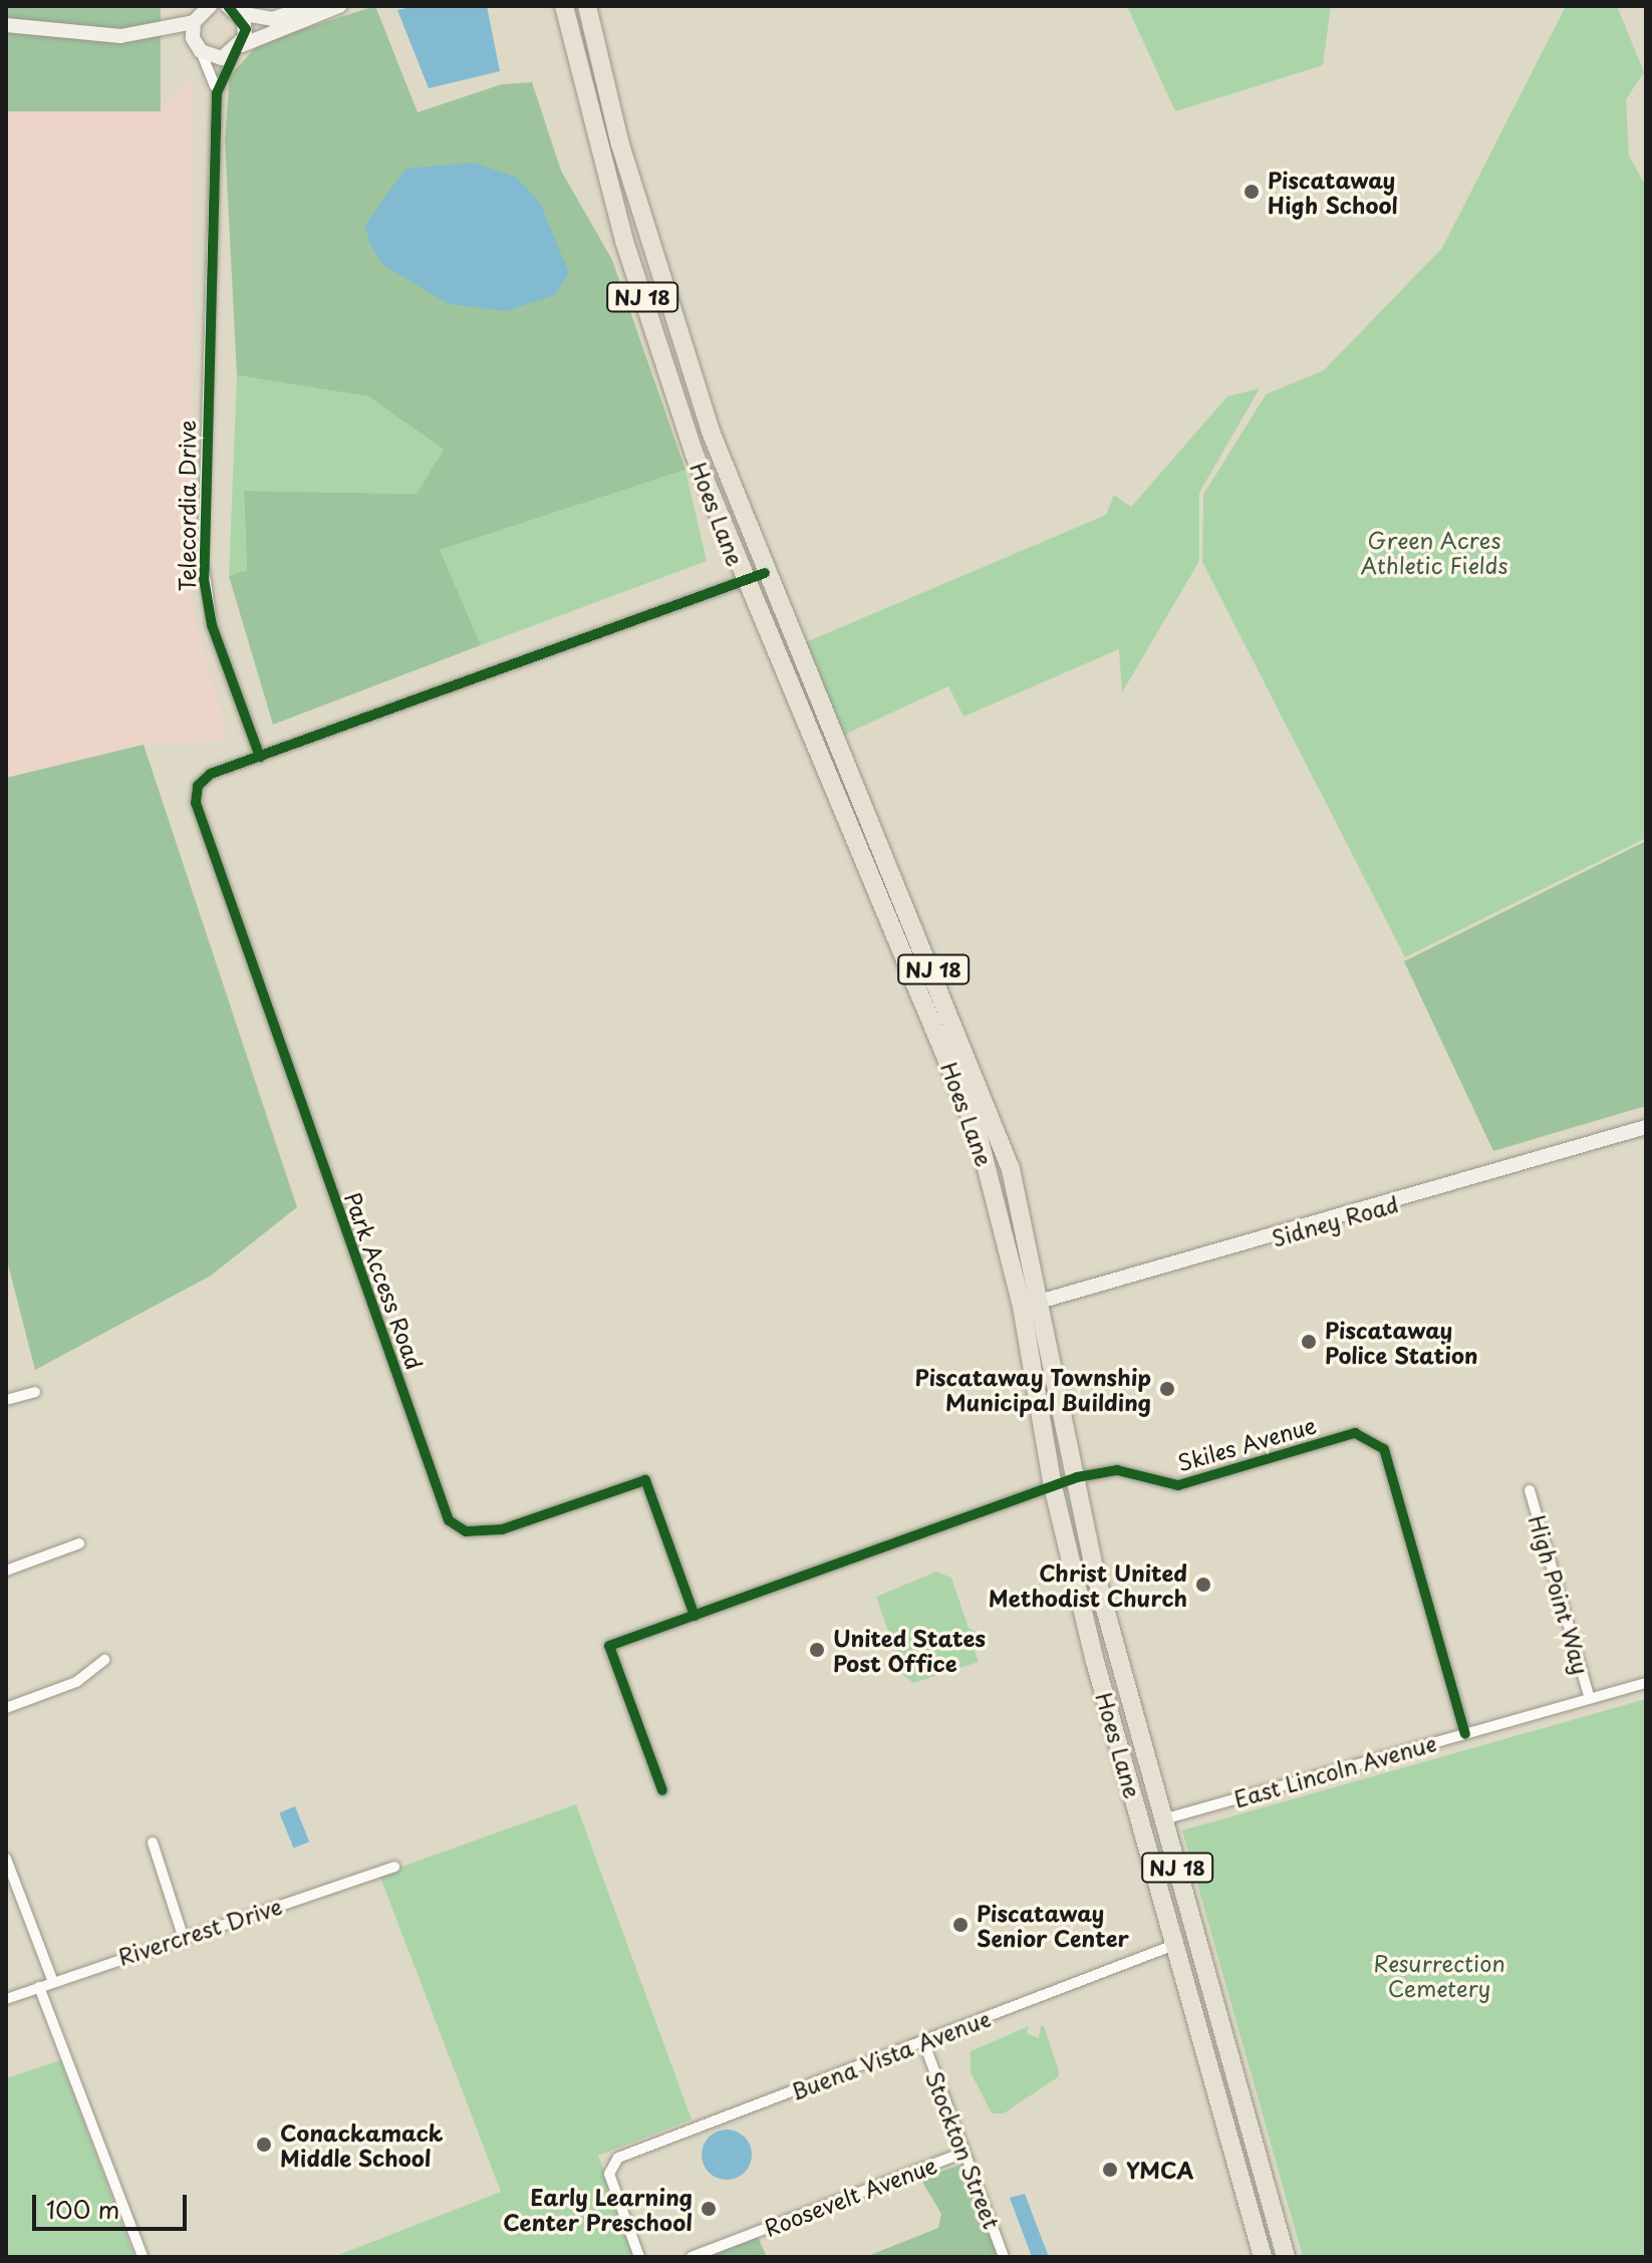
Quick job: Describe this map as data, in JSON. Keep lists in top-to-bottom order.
{
  "streets": {
    "highway": ["NJ 18", "Hoes Lane"],
    "street": [
      "Telecordia Drive",
      "Sidney Road",
      "Park Access Road",
      "Skiles Avenue",
      "High Point Way",
      "East Lincoln Avenue",
      "Rivercrest Drive",
      "Buena Vista Avenue",
      "Stockton Street",
      "Roosevelt Avenue"
    ]
  },
  "crossings": [
    ["Telecordia Drive", "Park Access Road"],
    ["Hoes Lane", "Sidney Road"],
    ["Hoes Lane", "Skiles Avenue"],
    ["Hoes Lane", "East Lincoln Avenue"],
    ["Hoes Lane", "Buena Vista Avenue"],
    ["Park Access Road", "Skiles Avenue"],
    ["Skiles Avenue", "East Lincoln Avenue"],
    ["High Point Way", "East Lincoln Avenue"],
    ["Buena Vista Avenue", "Stockton Street"],
    ["Stockton Street", "Roosevelt Avenue"]
  ],
  "parks": ["Green Acres Athletic Fields", "Resurrection Cemetery"],
  "places": [
    "Piscataway High School",
    "Piscataway Police Station",
    "Piscataway Township Municipal Building",
    "Christ United Methodist Church",
    "United States Post Office",
    "Piscataway Senior Center",
    "Conackamack Middle School",
    "YMCA",
    "Early Learning Center Preschool"
  ],
  "scale_bar": "100 m"
}
